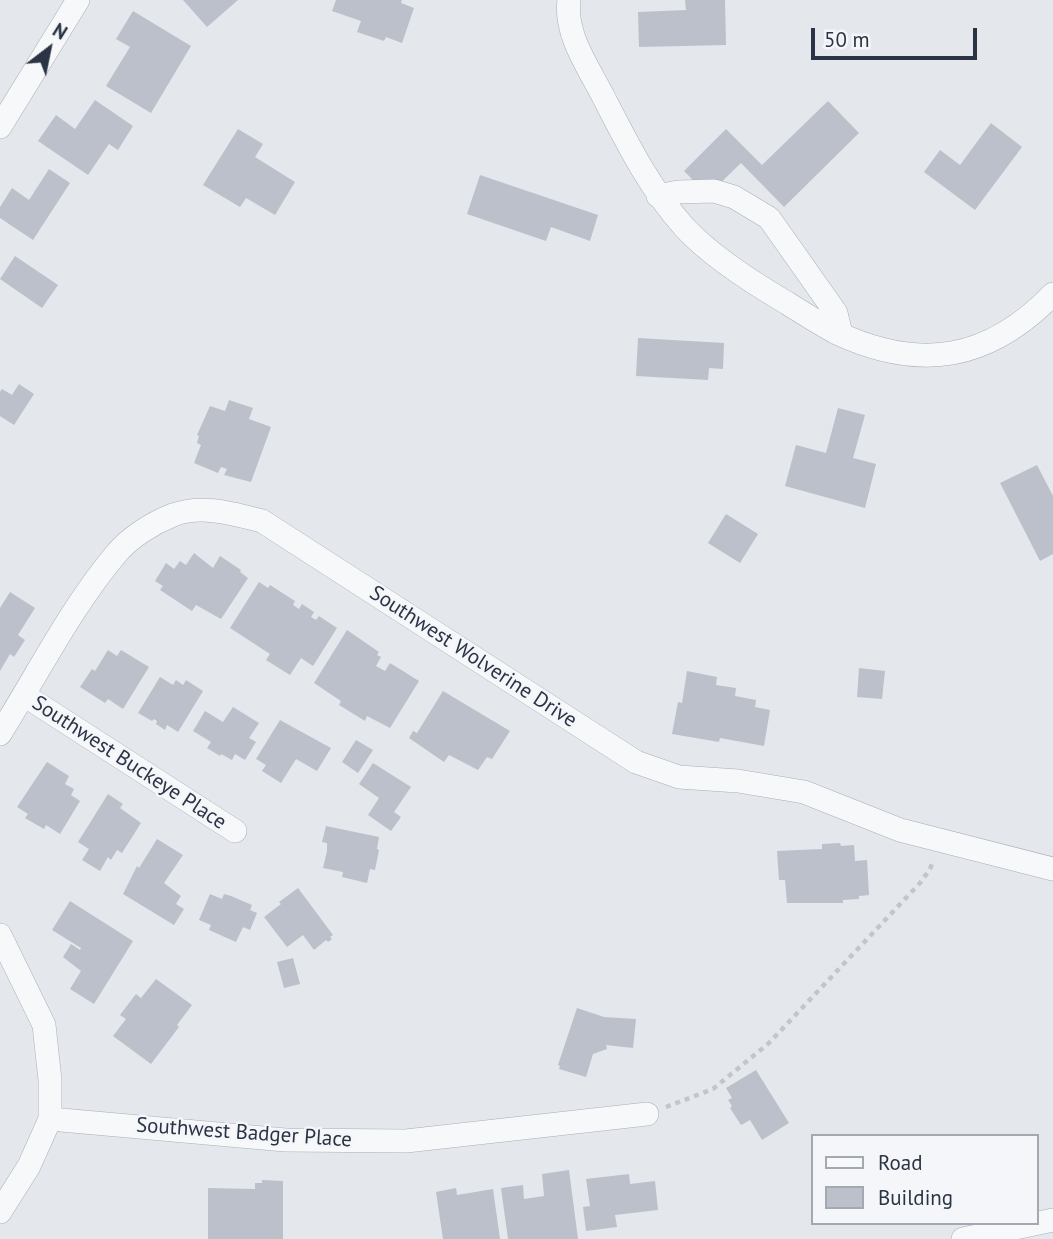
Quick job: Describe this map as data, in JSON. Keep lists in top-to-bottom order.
{
  "streets": {
    "street": ["Southwest Wolverine Drive", "Southwest Buckeye Place", "Southwest Badger Place"]
  },
  "crossings": [
    ["Southwest Wolverine Drive", "Southwest Buckeye Place"]
  ],
  "legend": ["Road", "Building"],
  "scale_bar": "50 m",
  "north": "top right"
}
